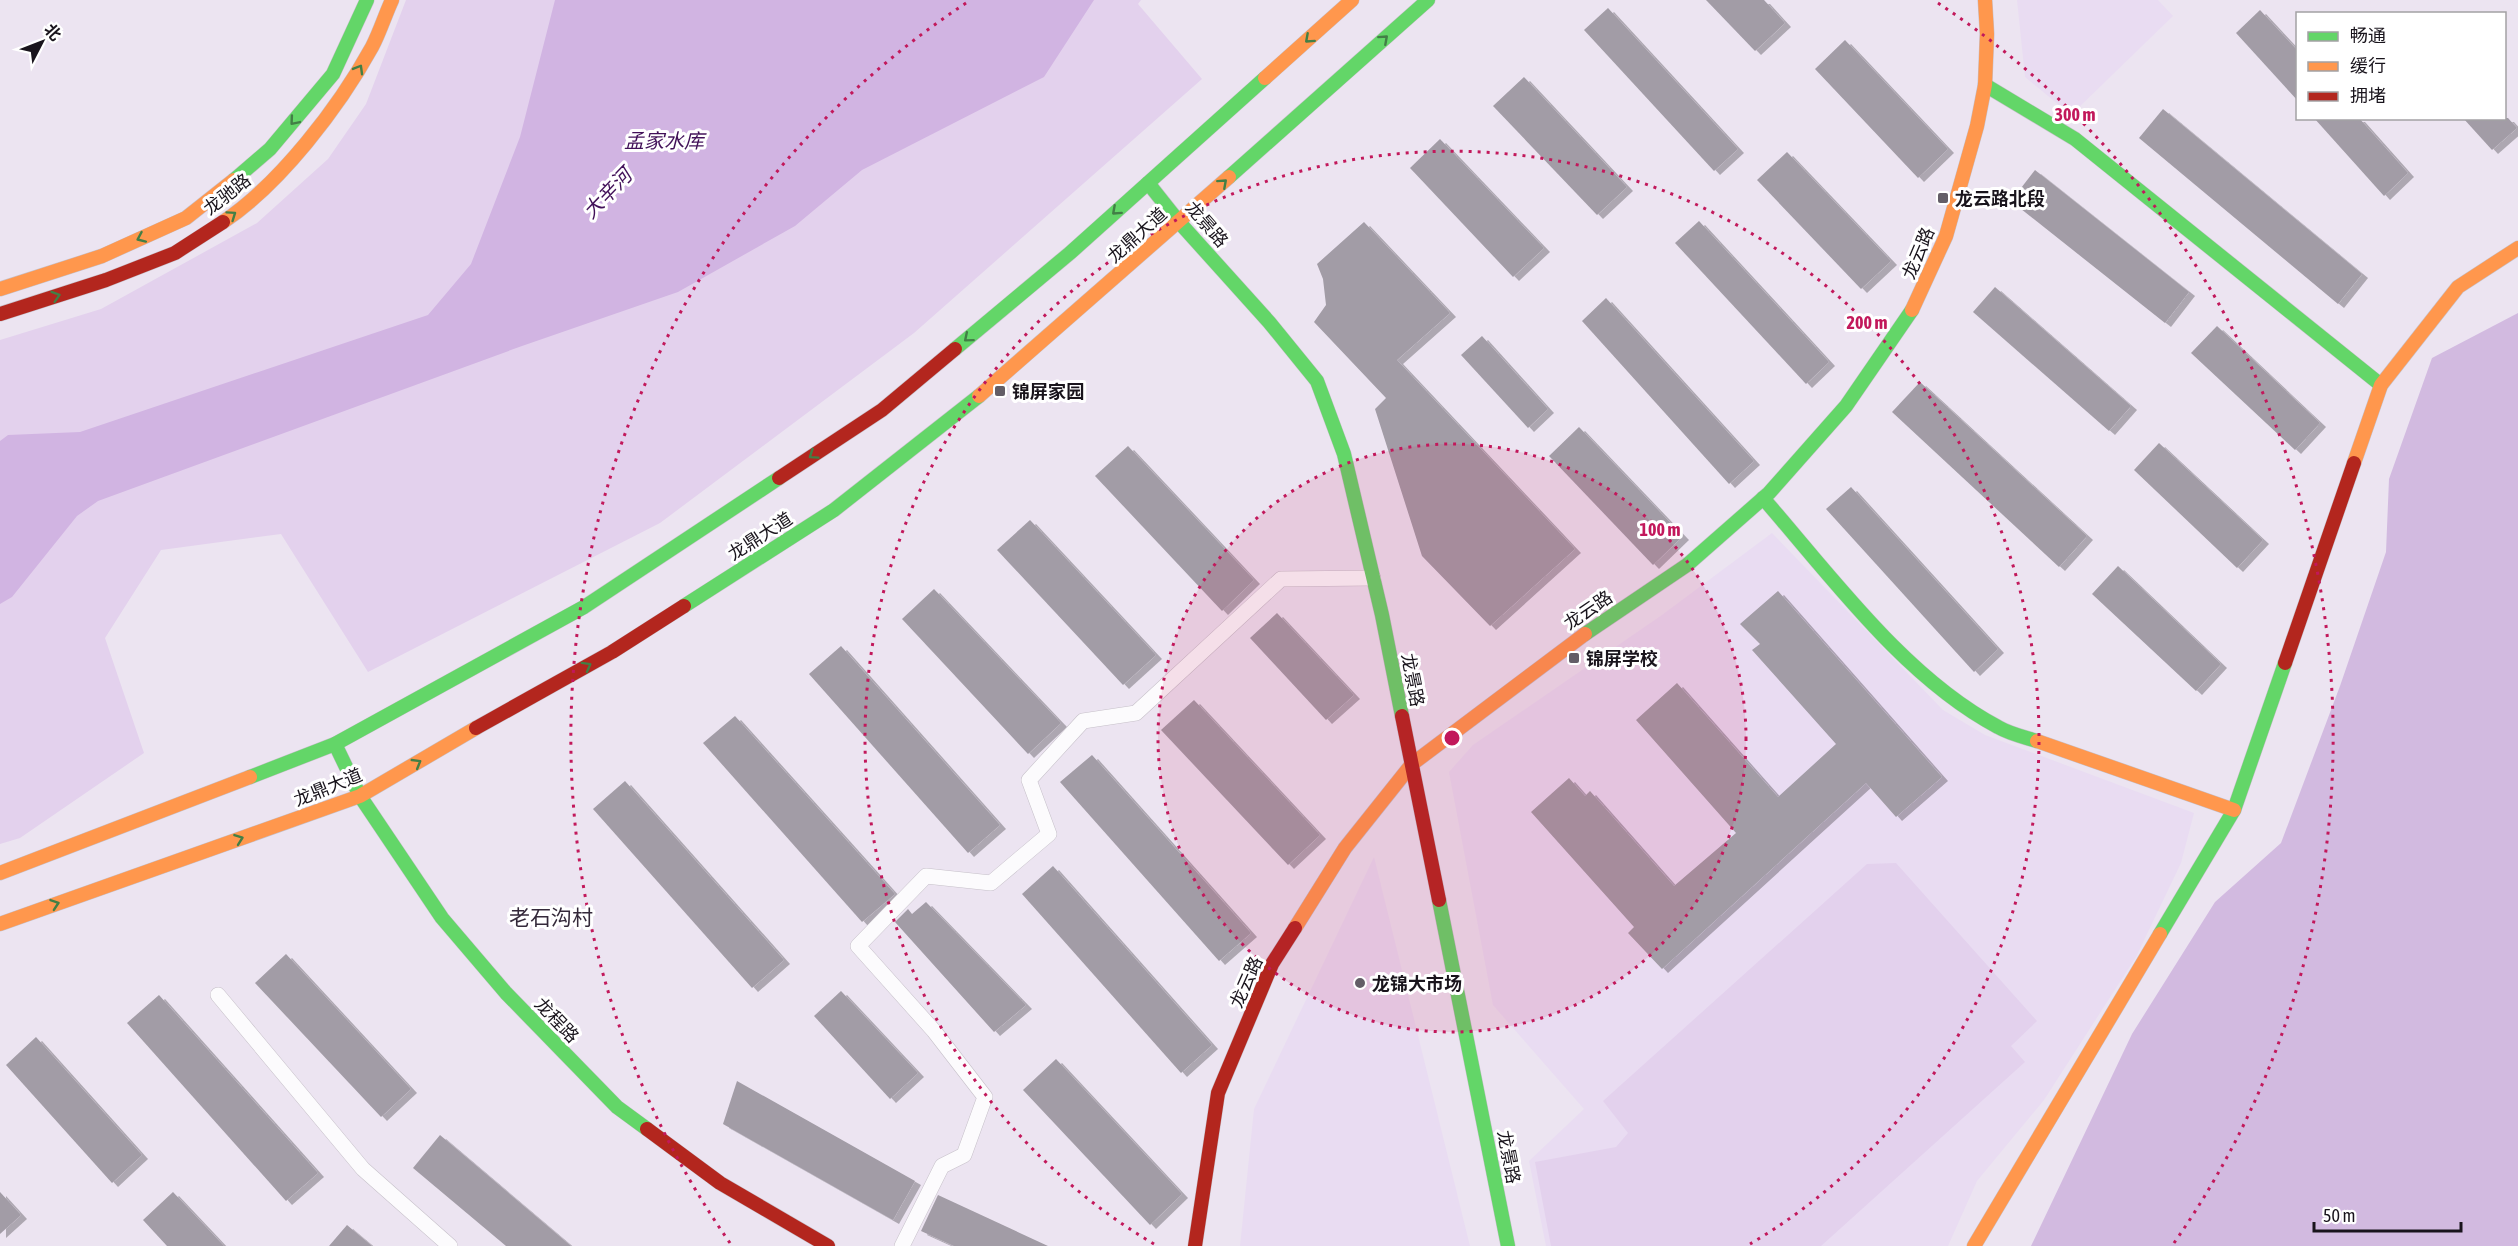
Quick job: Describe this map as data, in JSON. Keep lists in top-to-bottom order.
{
  "streets": {
    "street": [
      "龙驰路",
      "龙景路",
      "龙鼎大道",
      "龙云路",
      "龙程路"
    ]
  },
  "crossings": [
    ["龙景路", "龙鼎大道"],
    ["龙景路", "龙云路"],
    ["龙鼎大道", "龙程路"]
  ],
  "districts": ["老石沟村"],
  "water": ["孟家水库", "大辛河"],
  "places": {
    "transit": ["龙云路北段", "锦屏家园", "锦屏学校"],
    "other": ["龙锦大市场"]
  },
  "legend": ["畅通", "缓行", "拥堵"],
  "scale_bar": "50 m",
  "north": "top right",
  "rings": ["300 m", "200 m", "100 m"]
}
